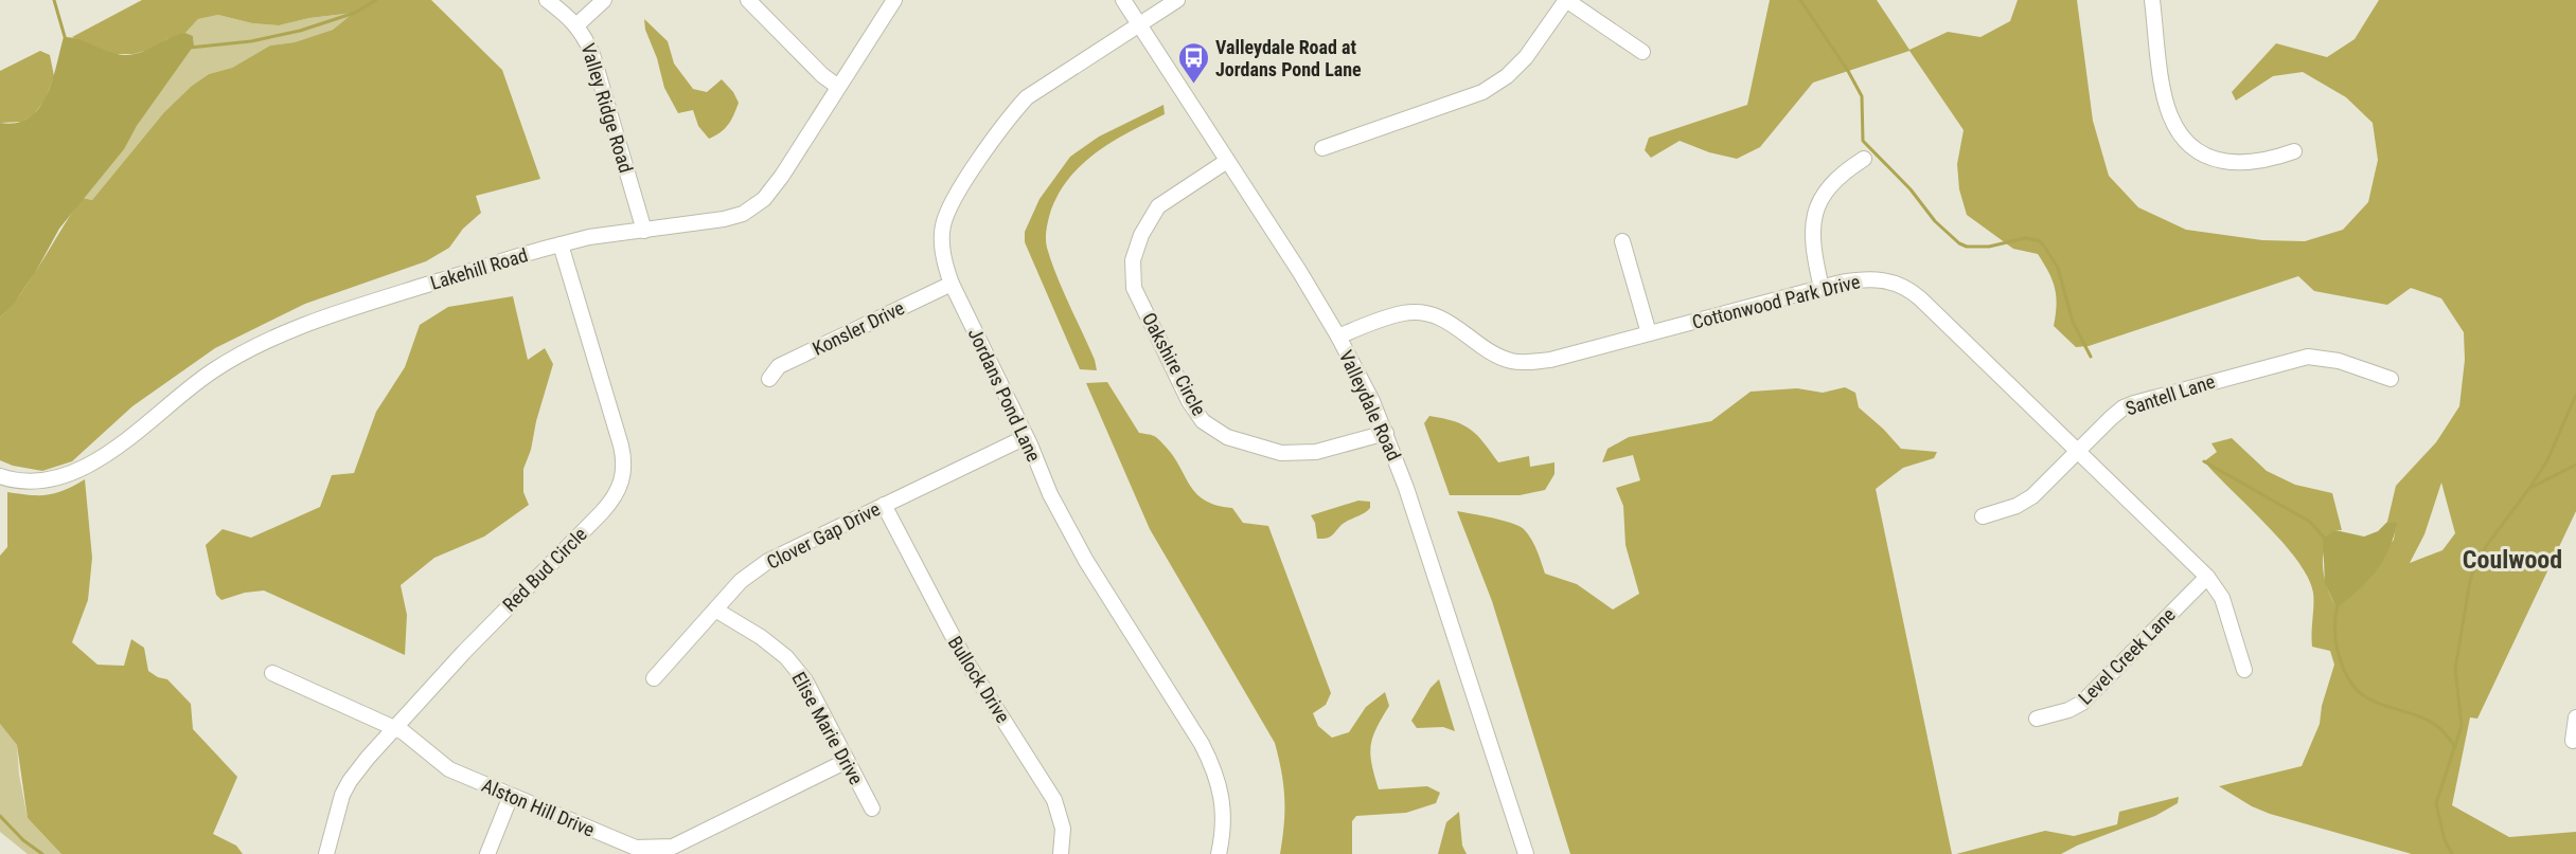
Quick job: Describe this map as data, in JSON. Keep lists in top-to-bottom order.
{
  "streets": {
    "street": [
      "Valley Ridge Road",
      "Lakehill Road",
      "Cottonwood Park Drive",
      "Konsler Drive",
      "Oakshire Circle",
      "Jordans Pond Lane",
      "Santell Lane",
      "Valleydale Road",
      "Clover Gap Drive",
      "Red Bud Circle",
      "Level Creek Lane",
      "Bullock Drive",
      "Elise Marie Drive",
      "Alston Hill Drive"
    ]
  },
  "crossings": [
    ["Valley Ridge Road", "Lakehill Road"],
    ["Lakehill Road", "Red Bud Circle"],
    ["Cottonwood Park Drive", "Santell Lane"],
    ["Cottonwood Park Drive", "Valleydale Road"],
    ["Cottonwood Park Drive", "Level Creek Lane"],
    ["Konsler Drive", "Jordans Pond Lane"],
    ["Oakshire Circle", "Valleydale Road"],
    ["Jordans Pond Lane", "Valleydale Road"],
    ["Jordans Pond Lane", "Clover Gap Drive"],
    ["Clover Gap Drive", "Bullock Drive"],
    ["Clover Gap Drive", "Elise Marie Drive"],
    ["Red Bud Circle", "Alston Hill Drive"],
    ["Elise Marie Drive", "Alston Hill Drive"]
  ],
  "districts": ["Coulwood"],
  "places": {
    "bus stop": ["Valleydale Road at Jordans Pond Lane"]
  }
}
